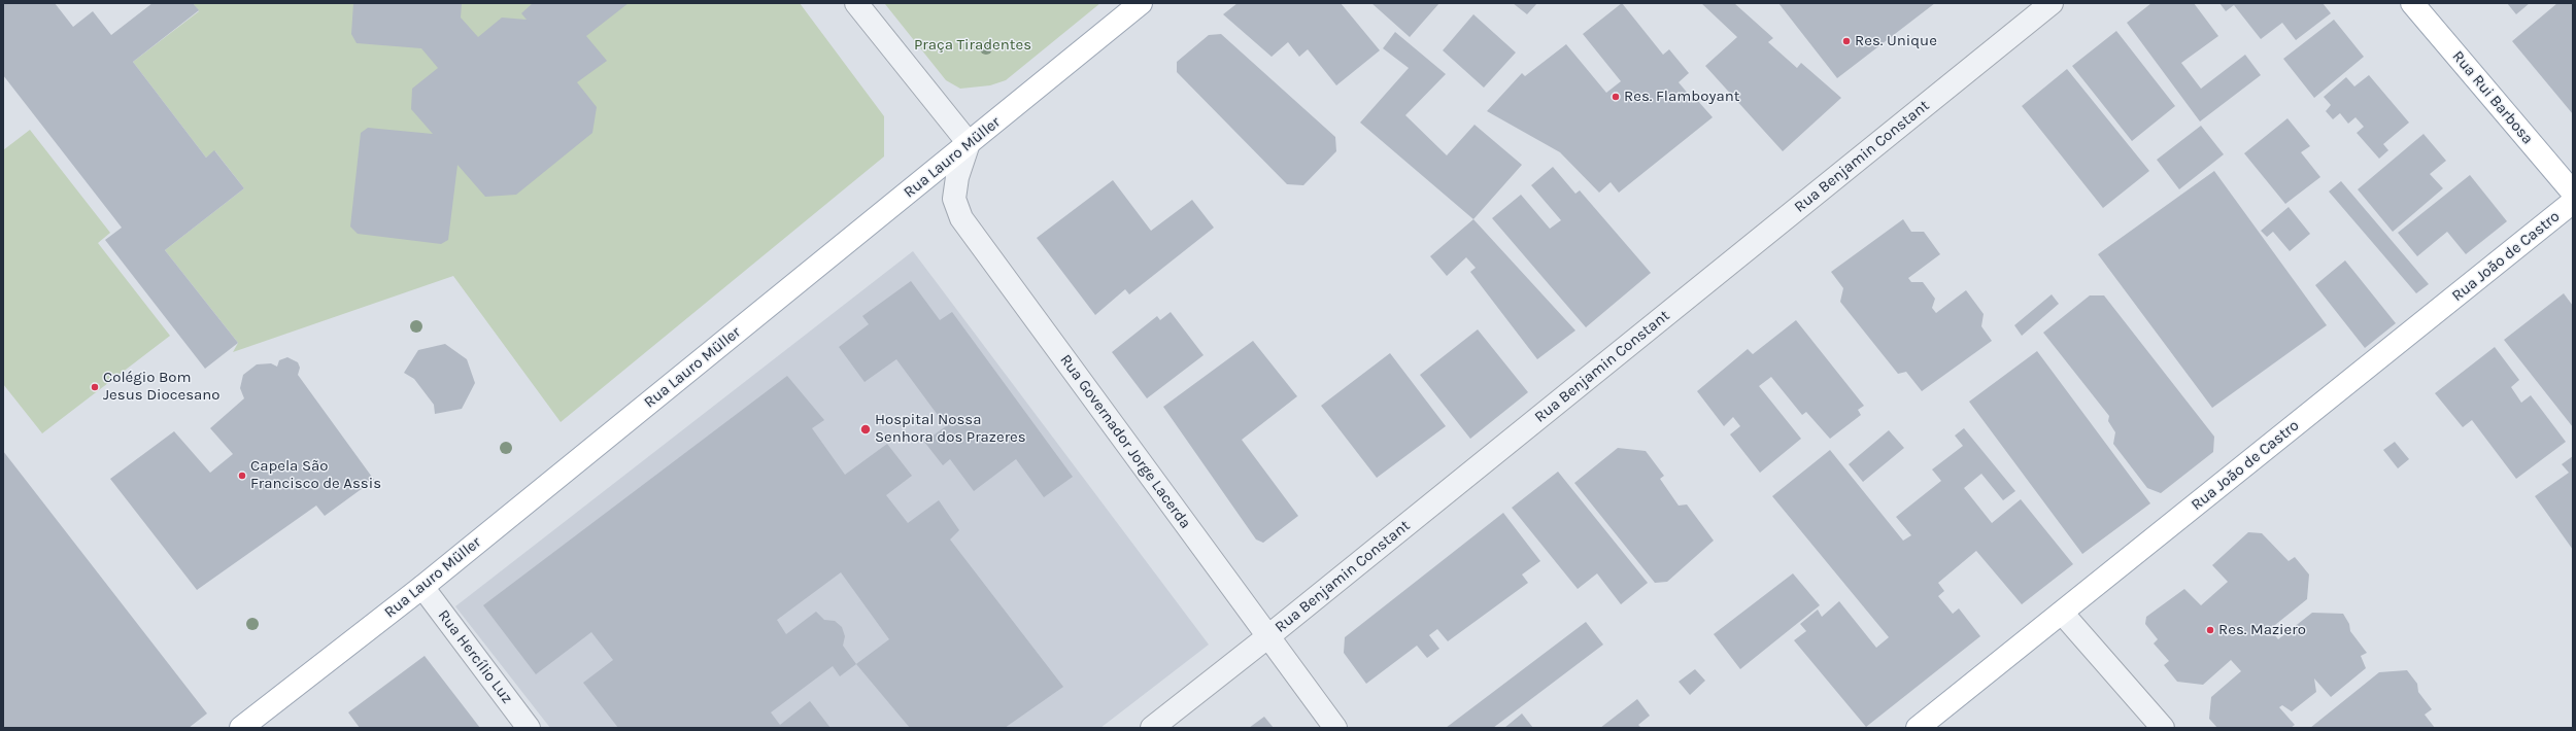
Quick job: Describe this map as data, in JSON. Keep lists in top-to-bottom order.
{
  "streets": {
    "main road": ["Rua Rui Barbosa", "Rua Lauro Müller", "Rua João de Castro"],
    "street": ["Rua Benjamin Constant", "Rua Governador Jorge Lacerda", "Rua Hercílio Luz"]
  },
  "crossings": [
    ["Rua Benjamin Constant", "Rua Governador Jorge Lacerda"],
    ["Rua Lauro Müller", "Rua Governador Jorge Lacerda"],
    ["Rua Lauro Müller", "Rua Hercílio Luz"]
  ],
  "parks": ["Praça Tiradentes"],
  "places": [
    "Res. Unique",
    "Res. Flamboyant",
    "Colégio Bom Jesus Diocesano",
    "Hospital Nossa Senhora dos Prazeres",
    "Capela São Francisco de Assis",
    "Res. Maziero"
  ]
}
